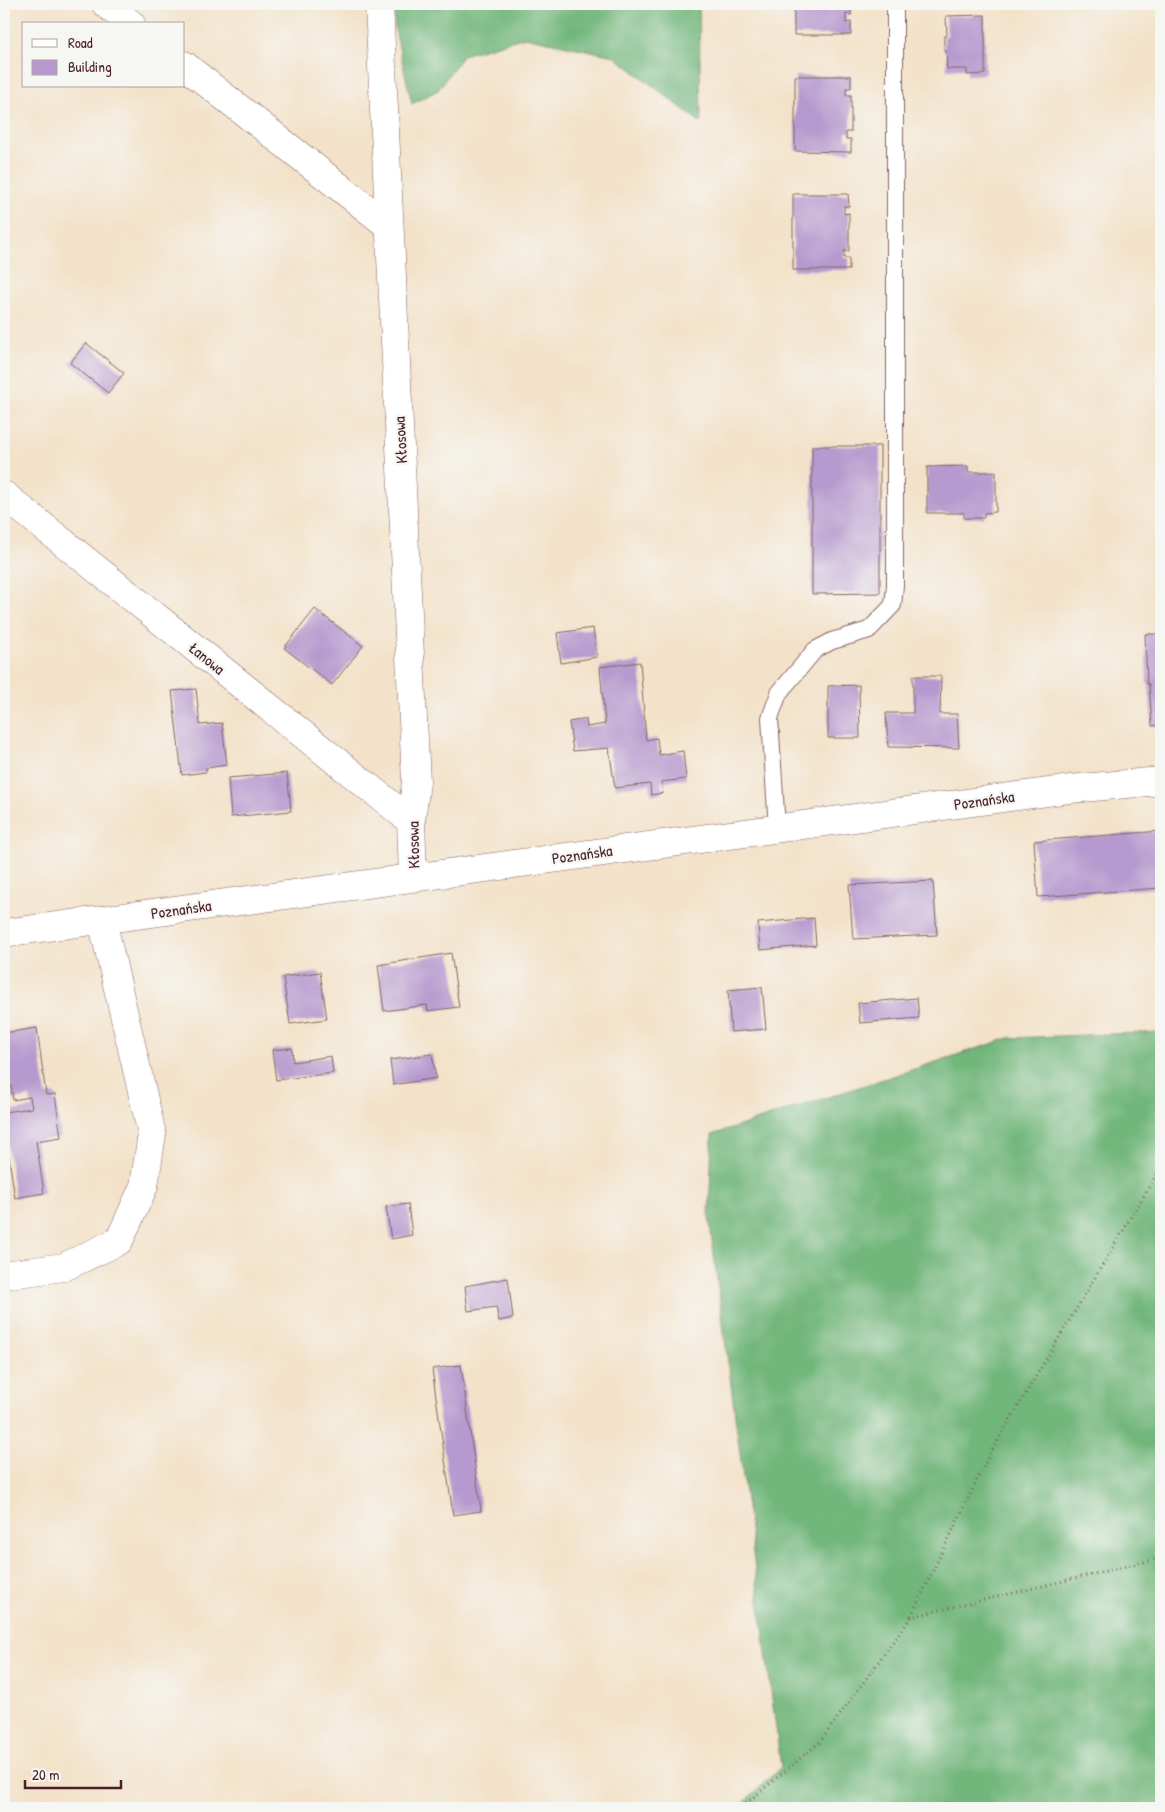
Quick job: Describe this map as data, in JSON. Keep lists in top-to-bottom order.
{
  "streets": {
    "street": ["Kłosowa", "Łanowa", "Poznańska"]
  },
  "crossings": [
    ["Kłosowa", "Łanowa"],
    ["Kłosowa", "Poznańska"]
  ],
  "legend": ["Road", "Building"],
  "scale_bar": "20 m"
}
